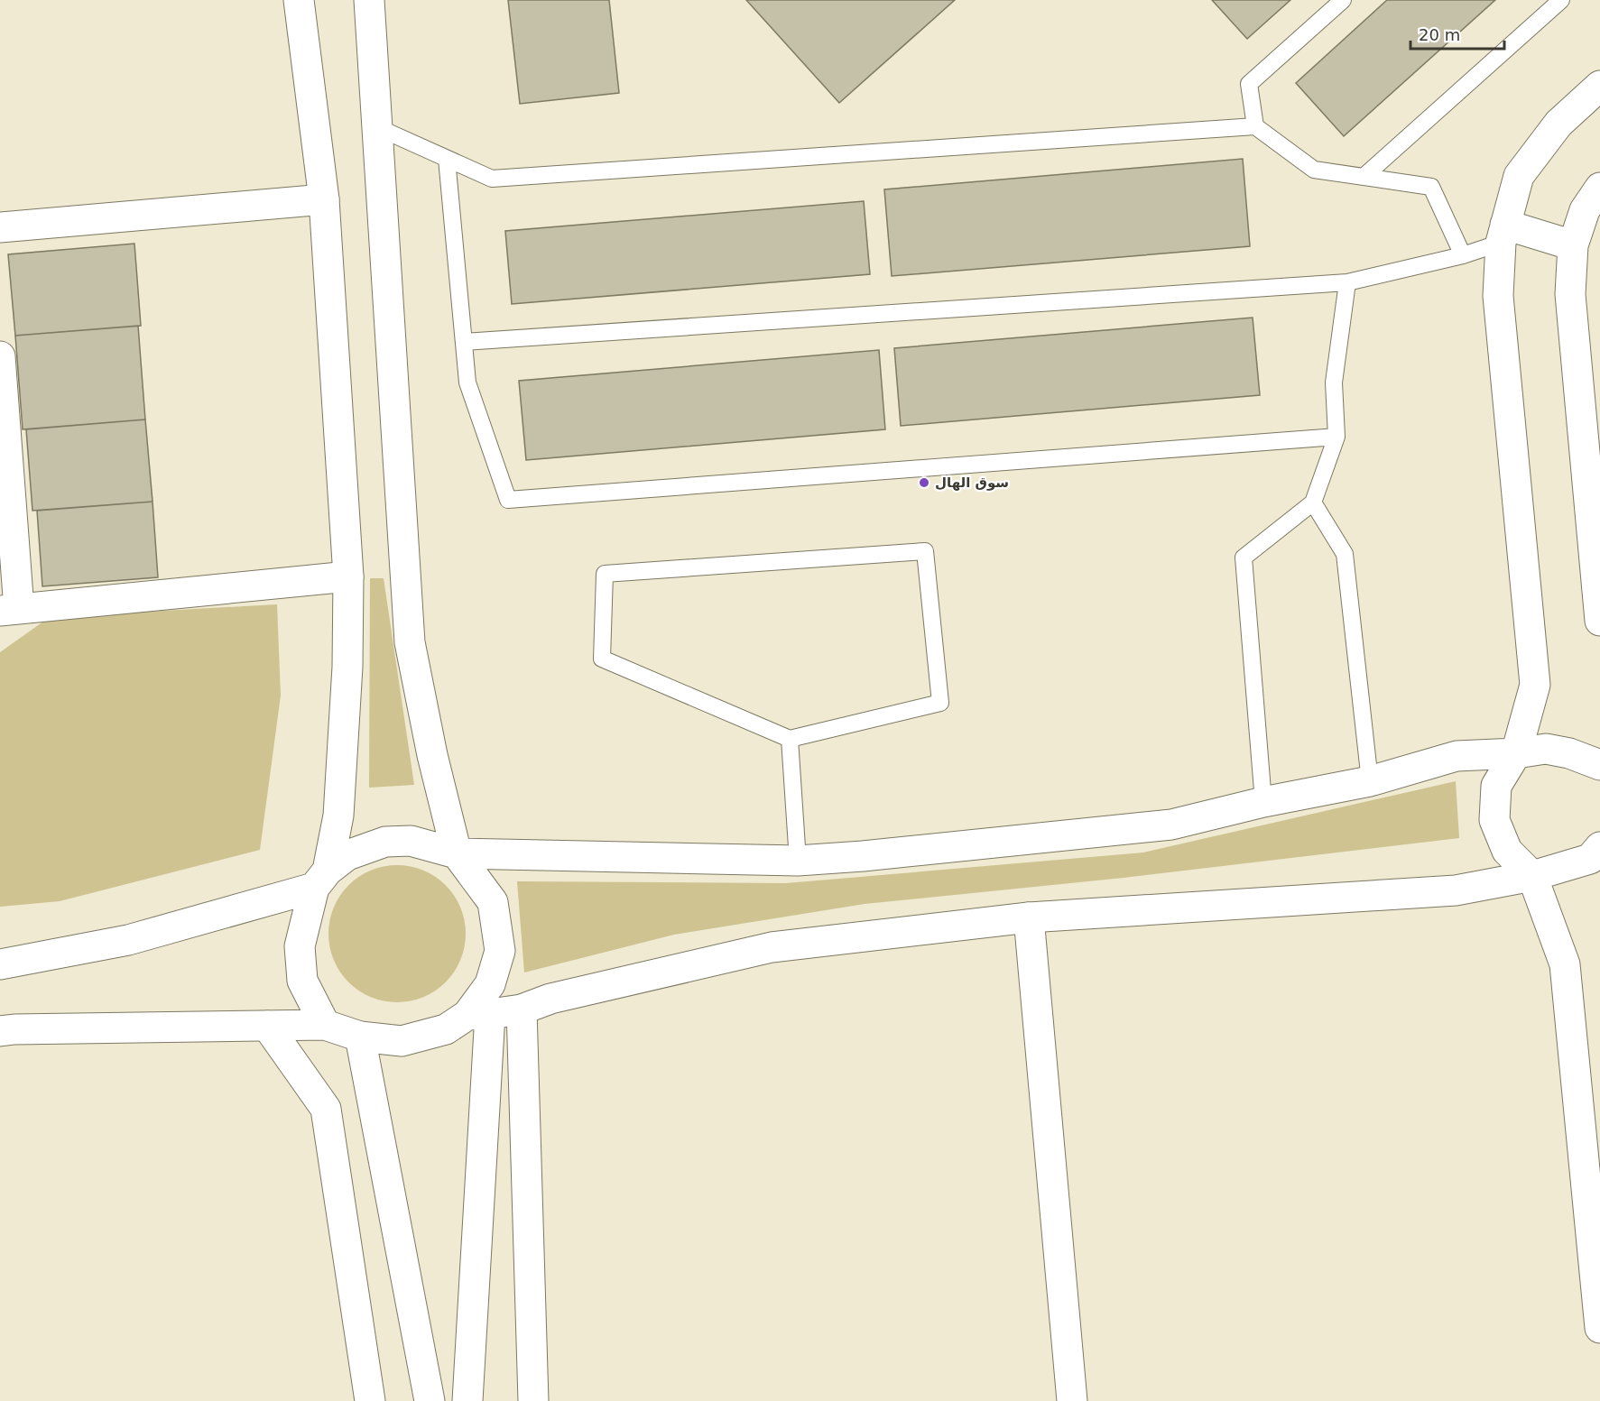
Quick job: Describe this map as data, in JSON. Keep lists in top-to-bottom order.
{
  "places": ["سوق الهال"],
  "scale_bar": "20 m"
}
